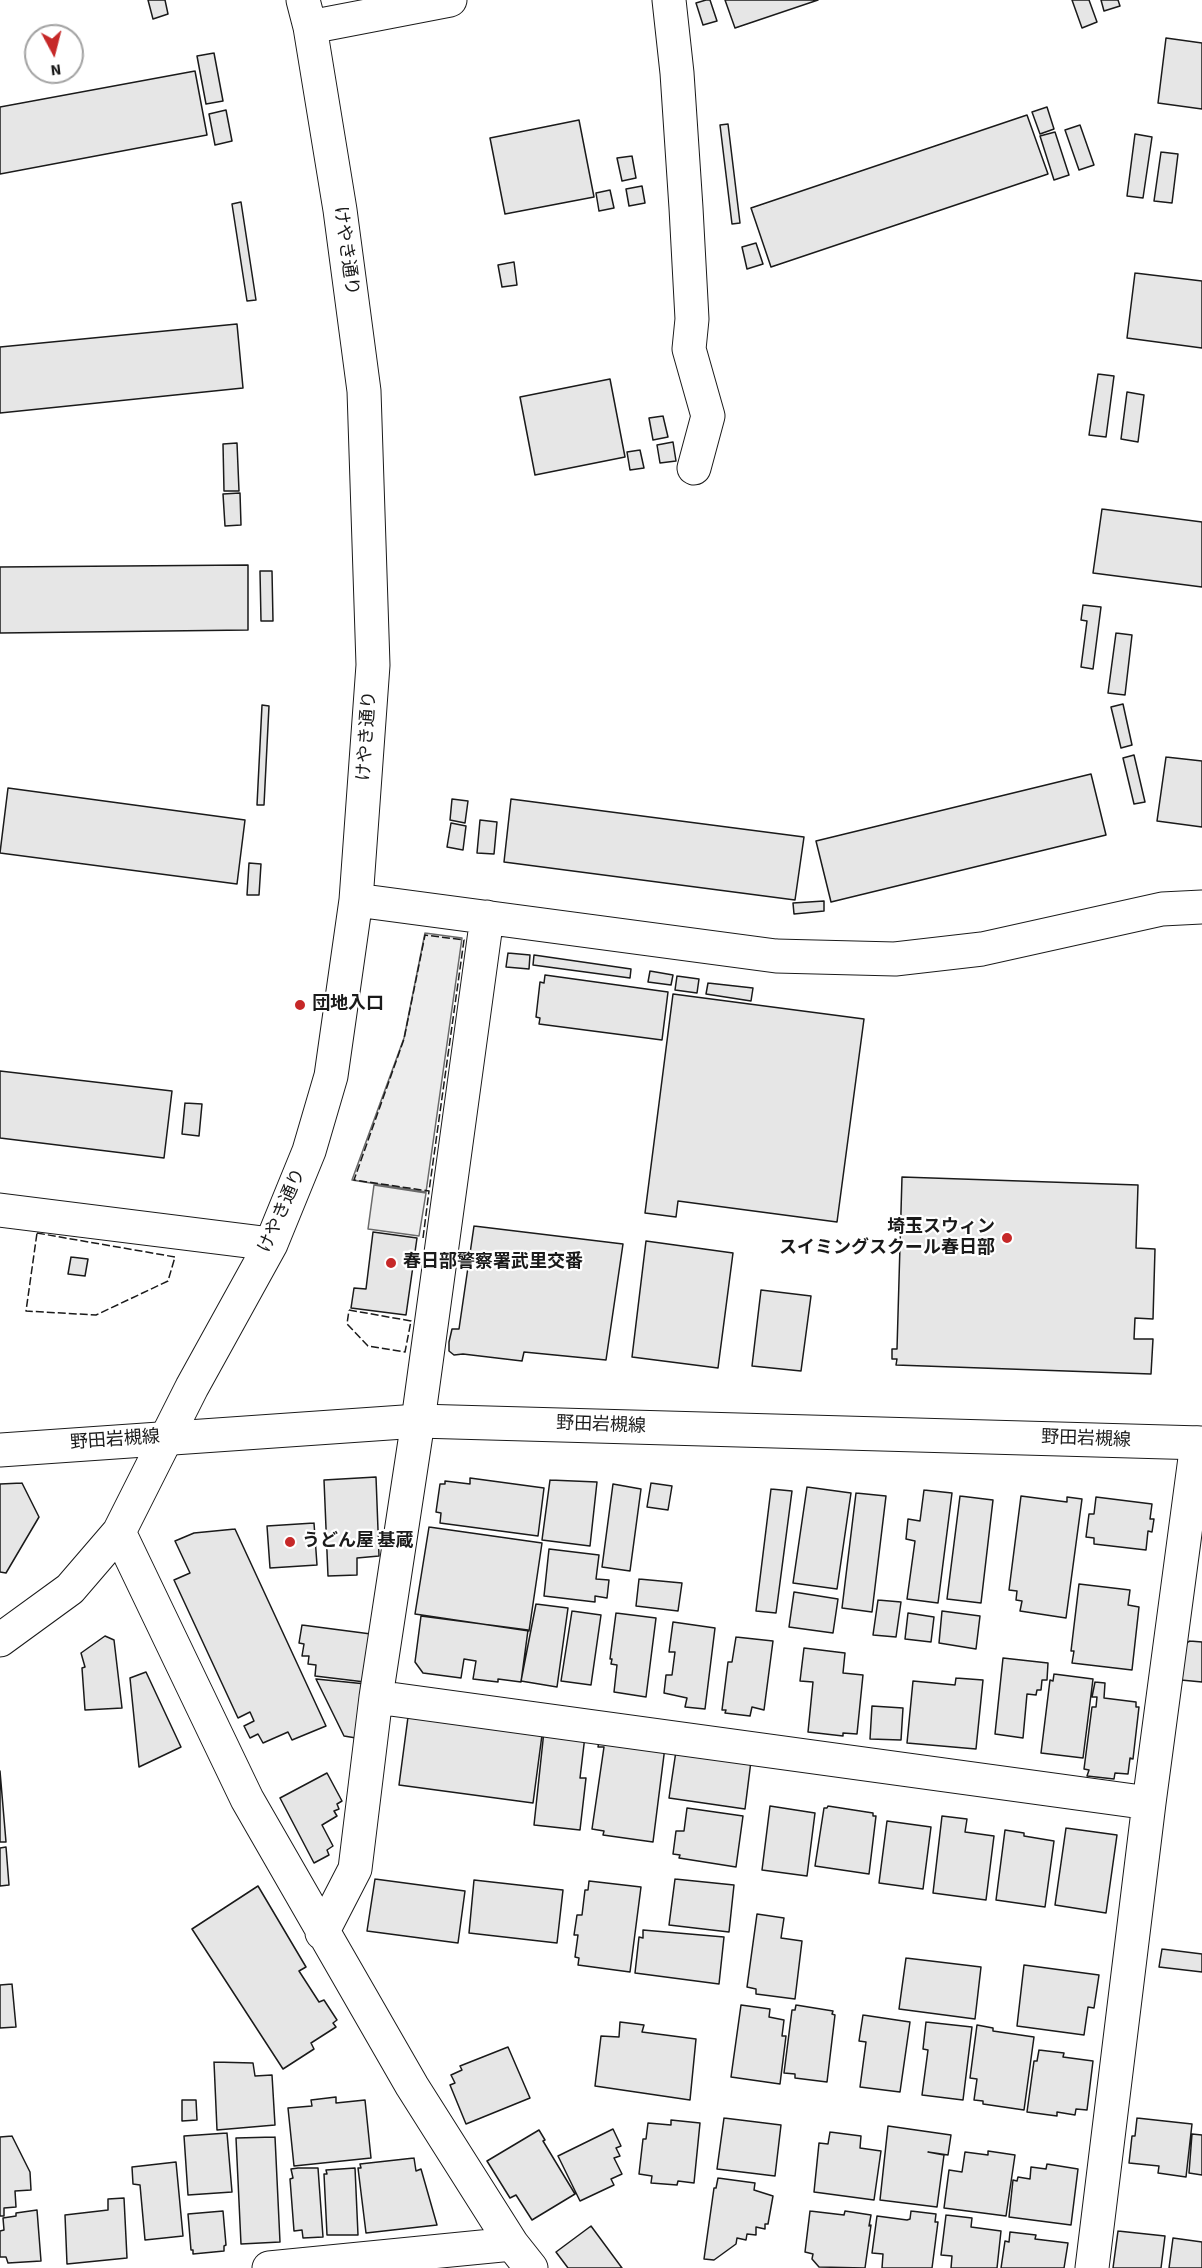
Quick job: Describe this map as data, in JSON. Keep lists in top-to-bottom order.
{
  "streets": {
    "street": ["けやき通り", "野田岩槻線"]
  },
  "crossings": [
    ["けやき通り", "野田岩槻線"]
  ],
  "places": [
    "団地入口",
    "埼玉スウィン スイミングスクール春日部",
    "春日部警察署武里交番",
    "うどん屋 基蔵"
  ],
  "north": "bottom"
}
